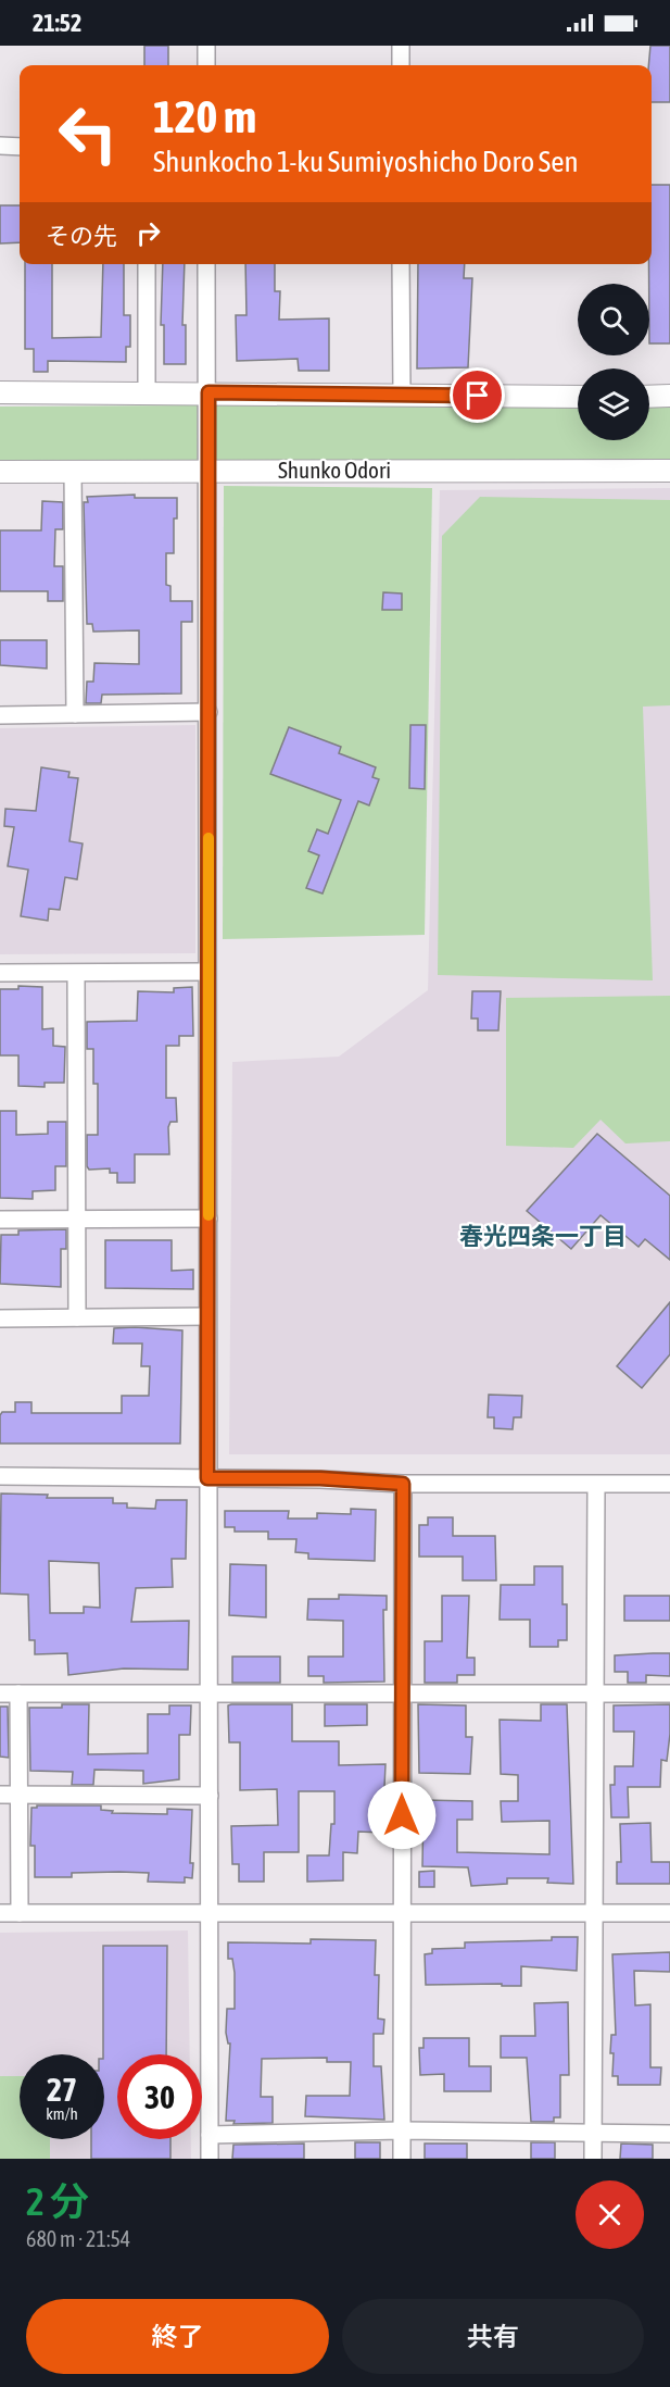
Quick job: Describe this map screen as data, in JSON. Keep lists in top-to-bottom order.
{
  "streets": {
    "street": ["Shunko Odori"]
  },
  "districts": ["春光四条一丁目"],
  "page": {
    "status": "21:52",
    "turn": ["120 m", "Shunkocho 1-ku Sumiyoshicho Doro Sen"],
    "then": "その先",
    "speed": "27 km/h",
    "limit": "30",
    "heading": ["2 分", "680 m · 21:54"],
    "buttons": ["終了", "共有"]
  }
}
